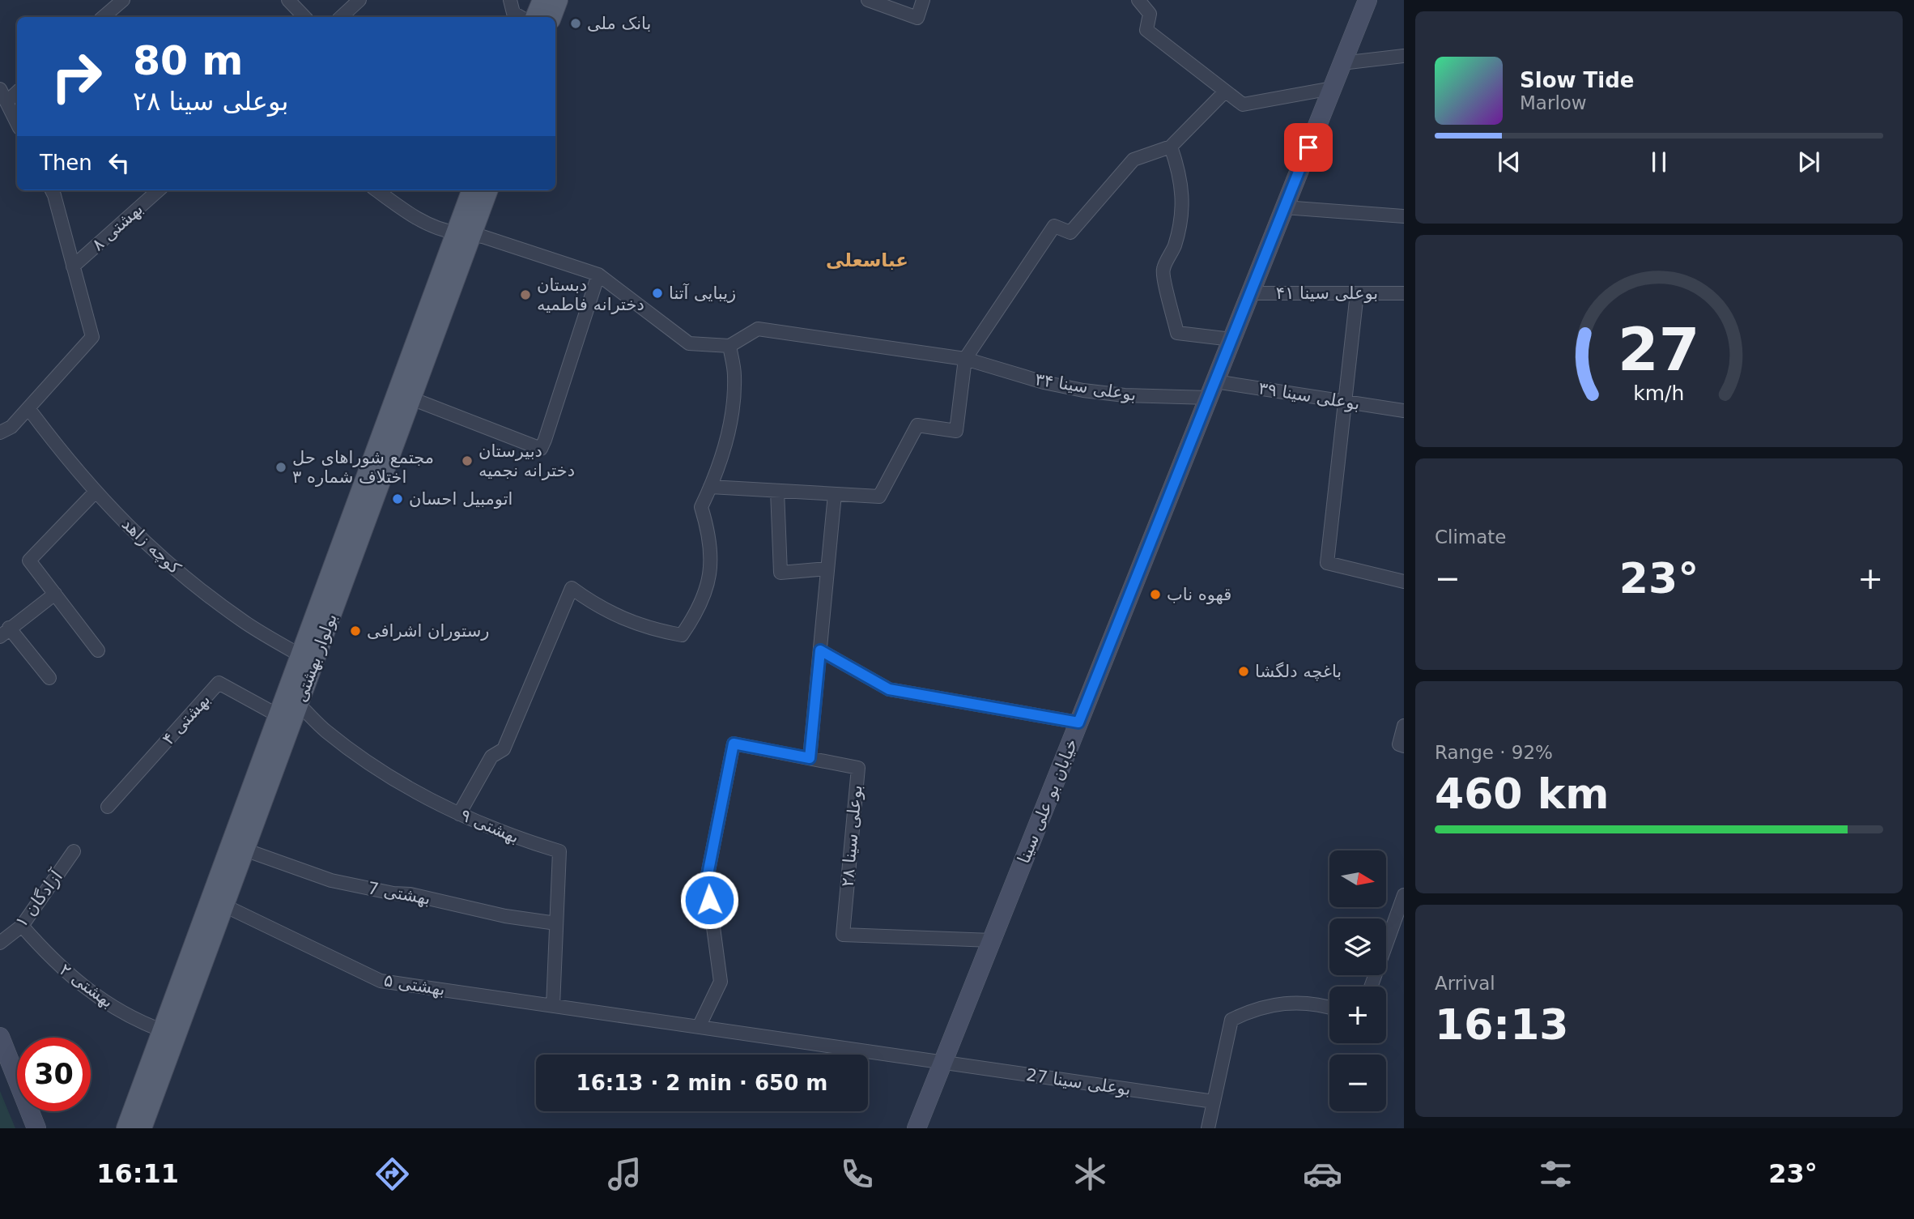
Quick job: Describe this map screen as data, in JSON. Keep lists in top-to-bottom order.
{
  "streets": {
    "main road": ["بولوار بهشتی", "خیابان بو علی سینا"],
    "street": [
      "بهشتی ۸",
      "بوعلی سینا ۴۱",
      "بوعلی سینا ۳۴",
      "بوعلی سینا ۳۹",
      "کوچه زاهد",
      "بهشتی ۴",
      "بهشتی ۹",
      "بوعلی سینا ۲۸",
      "بهشتی 7",
      "آزادگان ۱",
      "بهشتی ۵",
      "بهشتی ۲",
      "بوعلی سینا 27"
    ]
  },
  "crossings": [
    ["بوعلی سینا ۴۱", "خیابان بو علی سینا"],
    ["بوعلی سینا ۳۴", "بوعلی سینا ۳۹"],
    ["بوعلی سینا ۳۴", "خیابان بو علی سینا"],
    ["بوعلی سینا ۳۹", "خیابان بو علی سینا"],
    ["کوچه زاهد", "بولوار بهشتی"],
    ["بولوار بهشتی", "بهشتی ۴"],
    ["بولوار بهشتی", "بهشتی ۹"],
    ["بولوار بهشتی", "بهشتی 7"],
    ["بولوار بهشتی", "بهشتی ۵"],
    ["بولوار بهشتی", "بهشتی ۲"],
    ["خیابان بو علی سینا", "بوعلی سینا ۲۸"],
    ["خیابان بو علی سینا", "بوعلی سینا 27"],
    ["بهشتی ۹", "بهشتی 7"],
    ["بهشتی ۹", "بهشتی ۵"],
    ["بوعلی سینا ۲۸", "بهشتی ۵"],
    ["بوعلی سینا ۲۸", "بوعلی سینا 27"],
    ["آزادگان ۱", "بهشتی ۲"],
    ["بهشتی ۵", "بوعلی سینا 27"]
  ],
  "districts": ["عباسعلی"],
  "places": [
    "بانک ملی",
    "زیبایی آتنا",
    "دبستان دخترانه فاطمیه",
    "دبیرستان دخترانه نجمیه",
    "مجتمع شوراهای حل اختلاف شماره ۳",
    "اتومبیل احسان",
    "قهوه ناب",
    "رستوران اشرافی",
    "باغچه دلگشا"
  ],
  "north": "right",
  "page": {
    "turn": ["80 m", "بوعلی سینا ۲۸"],
    "song": ["Slow Tide", "Marlow"],
    "then": "Then",
    "tile": [
      "Climate",
      ["Range · 92%", "460 km"],
      ["Arrival", "16:13"]
    ],
    "heat": ["−", "23°", "+"],
    "map_buttons": ["+", "−"],
    "limit": "30",
    "trip": "16:13 · 2 min · 650 m",
    "tabs": ["16:11", "23°"],
    "gauge": ["27", "km/h"]
  }
}
